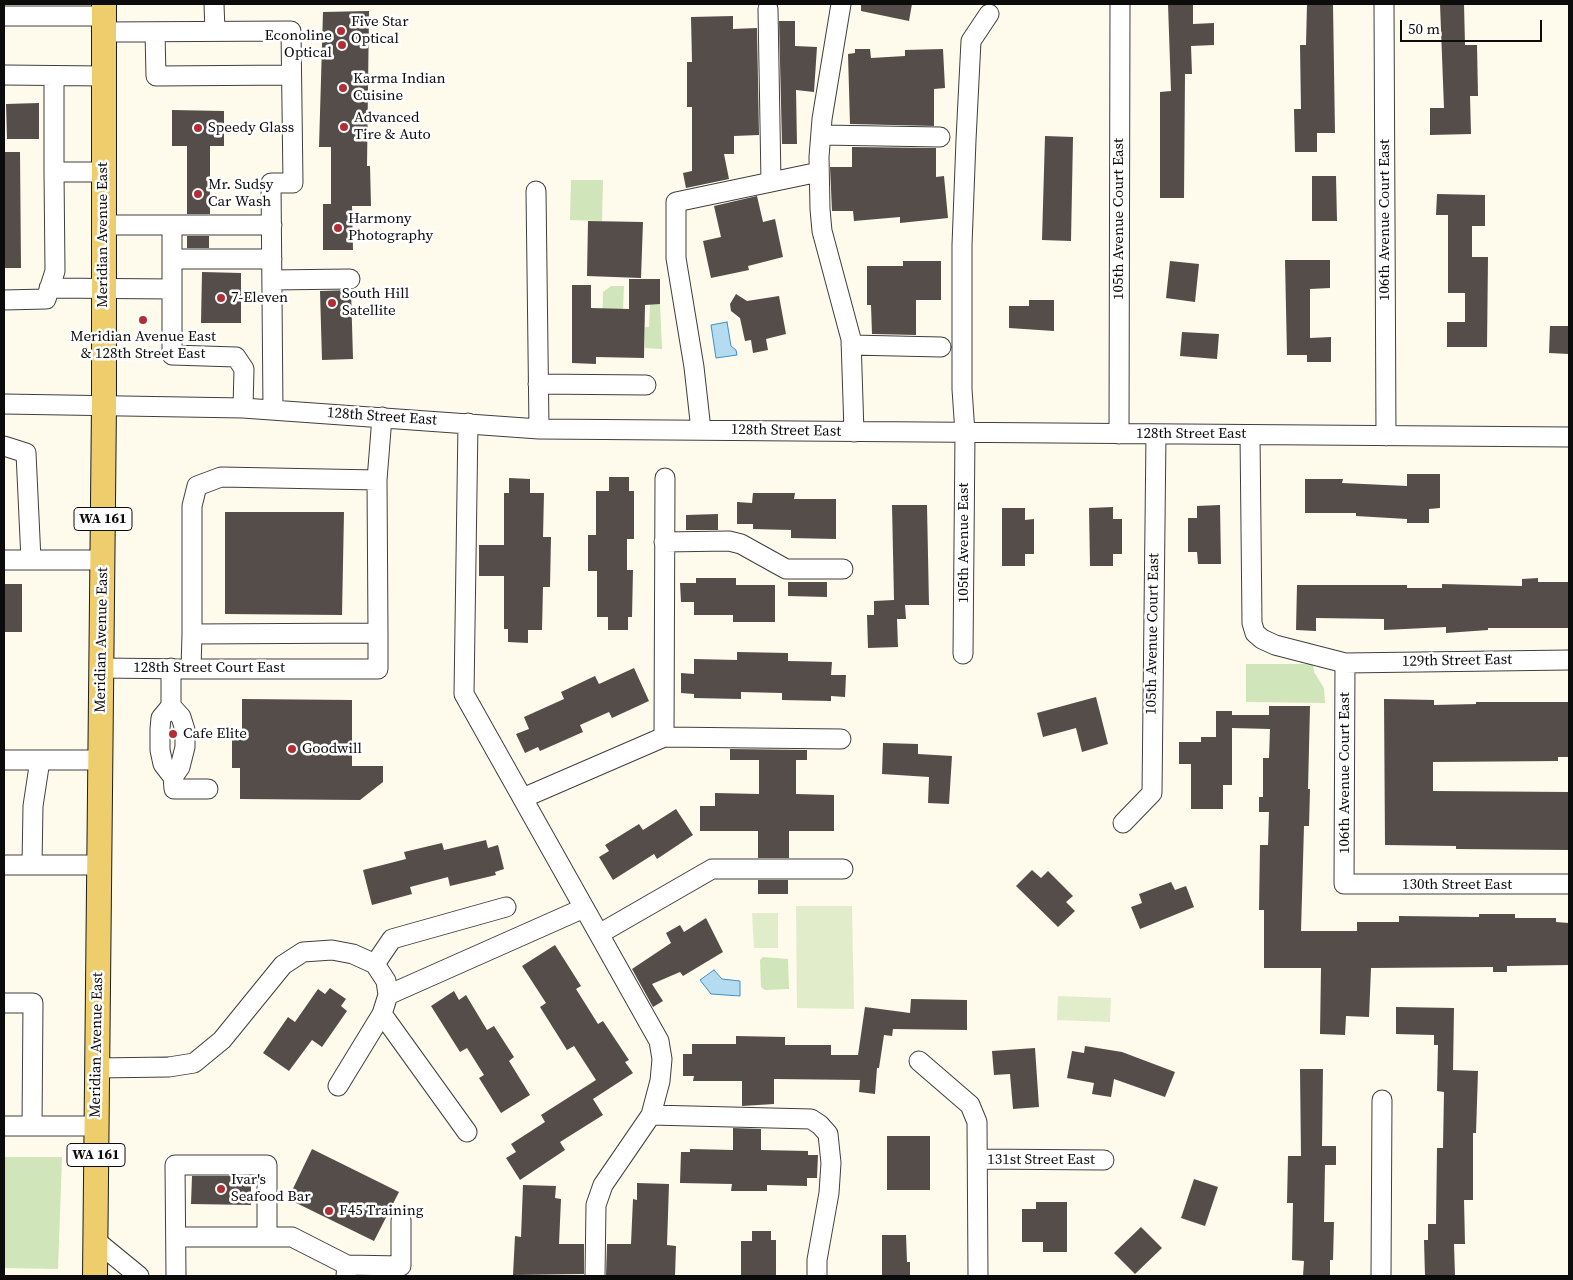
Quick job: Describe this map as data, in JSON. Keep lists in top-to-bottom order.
{
  "streets": {
    "main road": ["Meridian Avenue East", "WA 161"],
    "street": [
      "105th Avenue Court East",
      "106th Avenue Court East",
      "128th Street East",
      "105th Avenue East",
      "129th Street East",
      "128th Street Court East",
      "130th Street East",
      "131st Street East"
    ]
  },
  "crossings": [
    ["105th Avenue Court East", "128th Street East"],
    ["106th Avenue Court East", "128th Street East"],
    ["106th Avenue Court East", "129th Street East"],
    ["106th Avenue Court East", "130th Street East"],
    ["Meridian Avenue East", "128th Street East"],
    ["Meridian Avenue East", "128th Street Court East"],
    ["128th Street East", "105th Avenue East"],
    ["128th Street East", "129th Street East"]
  ],
  "places": [
    "Five Star Optical",
    "Econoline Optical",
    "Karma Indian Cuisine",
    "Advanced Tire & Auto",
    "Speedy Glass",
    "Mr. Sudsy Car Wash",
    "Harmony Photography",
    "7-Eleven",
    "South Hill Satellite",
    "Meridian Avenue East & 128th Street East",
    "Cafe Elite",
    "Goodwill",
    "Ivar's Seafood Bar",
    "F45 Training"
  ],
  "scale_bar": "50 m"
}
